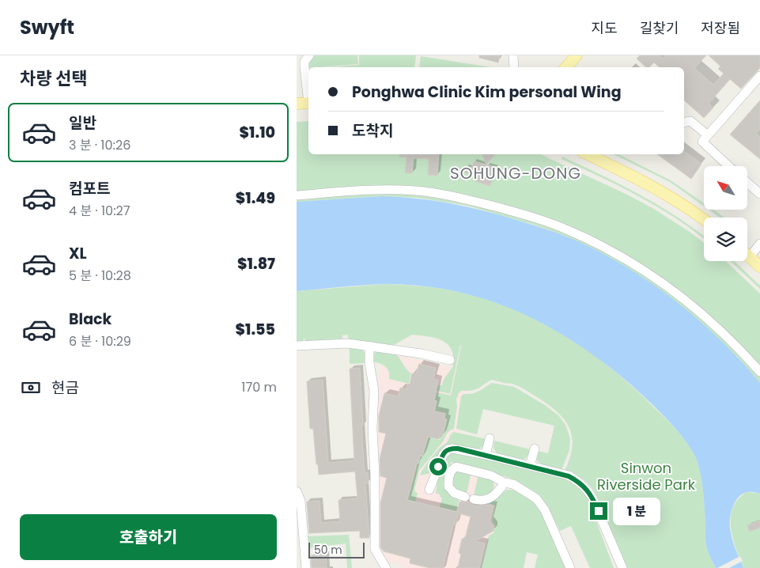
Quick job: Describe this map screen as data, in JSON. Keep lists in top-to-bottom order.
{
  "districts": ["SOHUNG-DONG"],
  "parks": ["Sinwon Riverside Park"],
  "scale_bar": "50 m",
  "north": "top left",
  "page": {
    "header": "Swyft",
    "nav": ["지도", "길찾기", "저장됨"],
    "heading": "차량 선택",
    "banner": ["Ponghwa Clinic Kim personal Wing", "도착지"],
    "list": [
      {
        "name": "일반",
        "note": "3 분 · 10:26",
        "value": "$1.10"
      },
      {
        "name": "컴포트",
        "note": "4 분 · 10:27",
        "value": "$1.49"
      },
      {
        "name": "XL",
        "note": "5 분 · 10:28",
        "value": "$1.87"
      },
      {
        "name": "Black",
        "note": "6 분 · 10:29",
        "value": "$1.55"
      }
    ],
    "pay": ["현금", "170 m"],
    "bubble": "1 분",
    "buttons": "호출하기",
    "scale": "50 m"
  }
}
